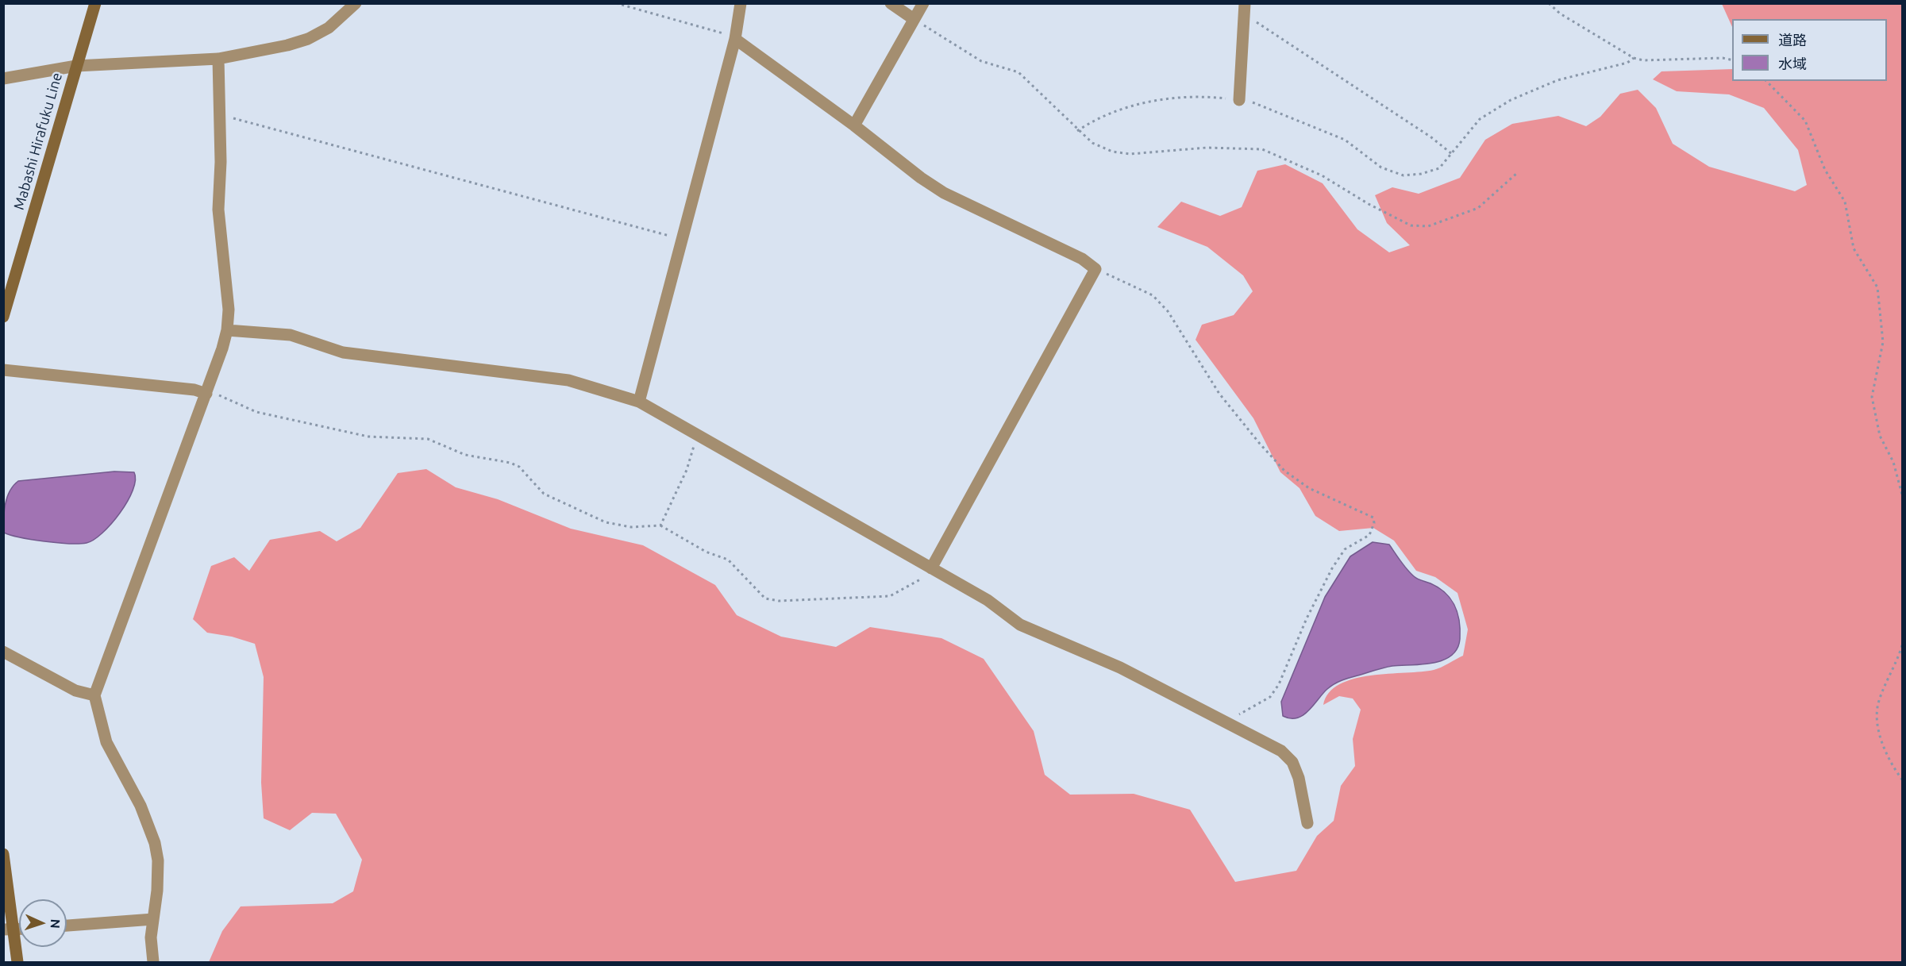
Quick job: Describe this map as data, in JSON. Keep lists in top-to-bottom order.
{
  "streets": {
    "main road": ["Mabashi Hirafuku Line"]
  },
  "legend": ["道路", "水域"],
  "north": "right"
}
